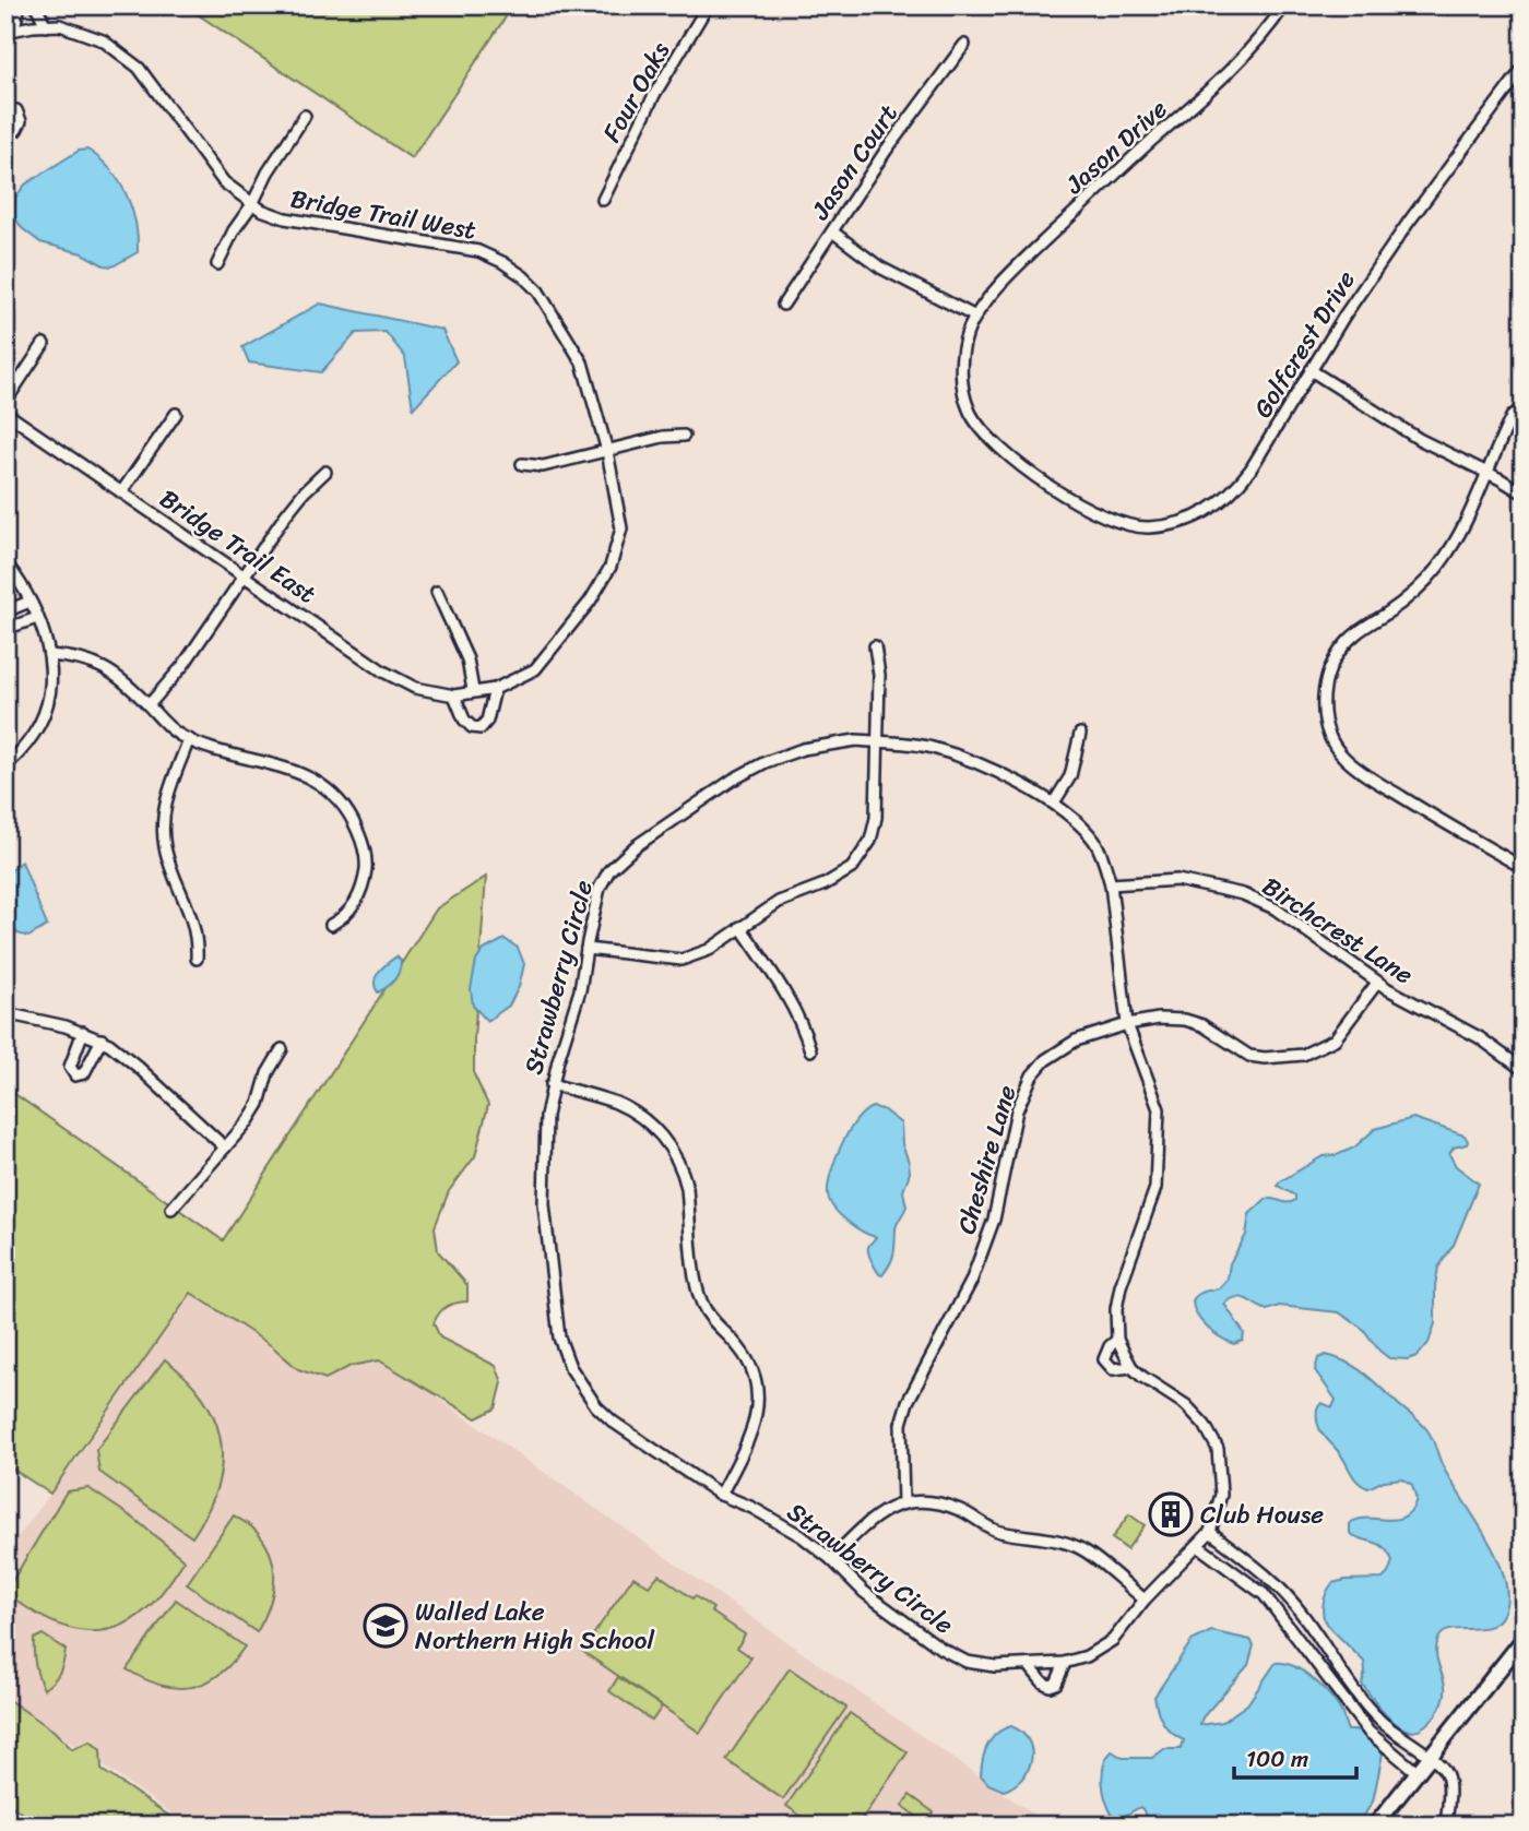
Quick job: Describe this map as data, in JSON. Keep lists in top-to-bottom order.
{
  "streets": {
    "street": [
      "Four Oaks",
      "Jason Drive",
      "Jason Court",
      "Bridge Trail West",
      "Golfcrest Drive",
      "Bridge Trail East",
      "Birchcrest Lane",
      "Strawberry Circle",
      "Cheshire Lane"
    ]
  },
  "crossings": [
    ["Jason Drive", "Golfcrest Drive"],
    ["Bridge Trail West", "Bridge Trail East"],
    ["Birchcrest Lane", "Strawberry Circle"],
    ["Birchcrest Lane", "Cheshire Lane"],
    ["Strawberry Circle", "Cheshire Lane"]
  ],
  "places": {
    "building": ["Club House"],
    "school or university": ["Walled Lake Northern High School"]
  },
  "scale_bar": "100 m"
}
